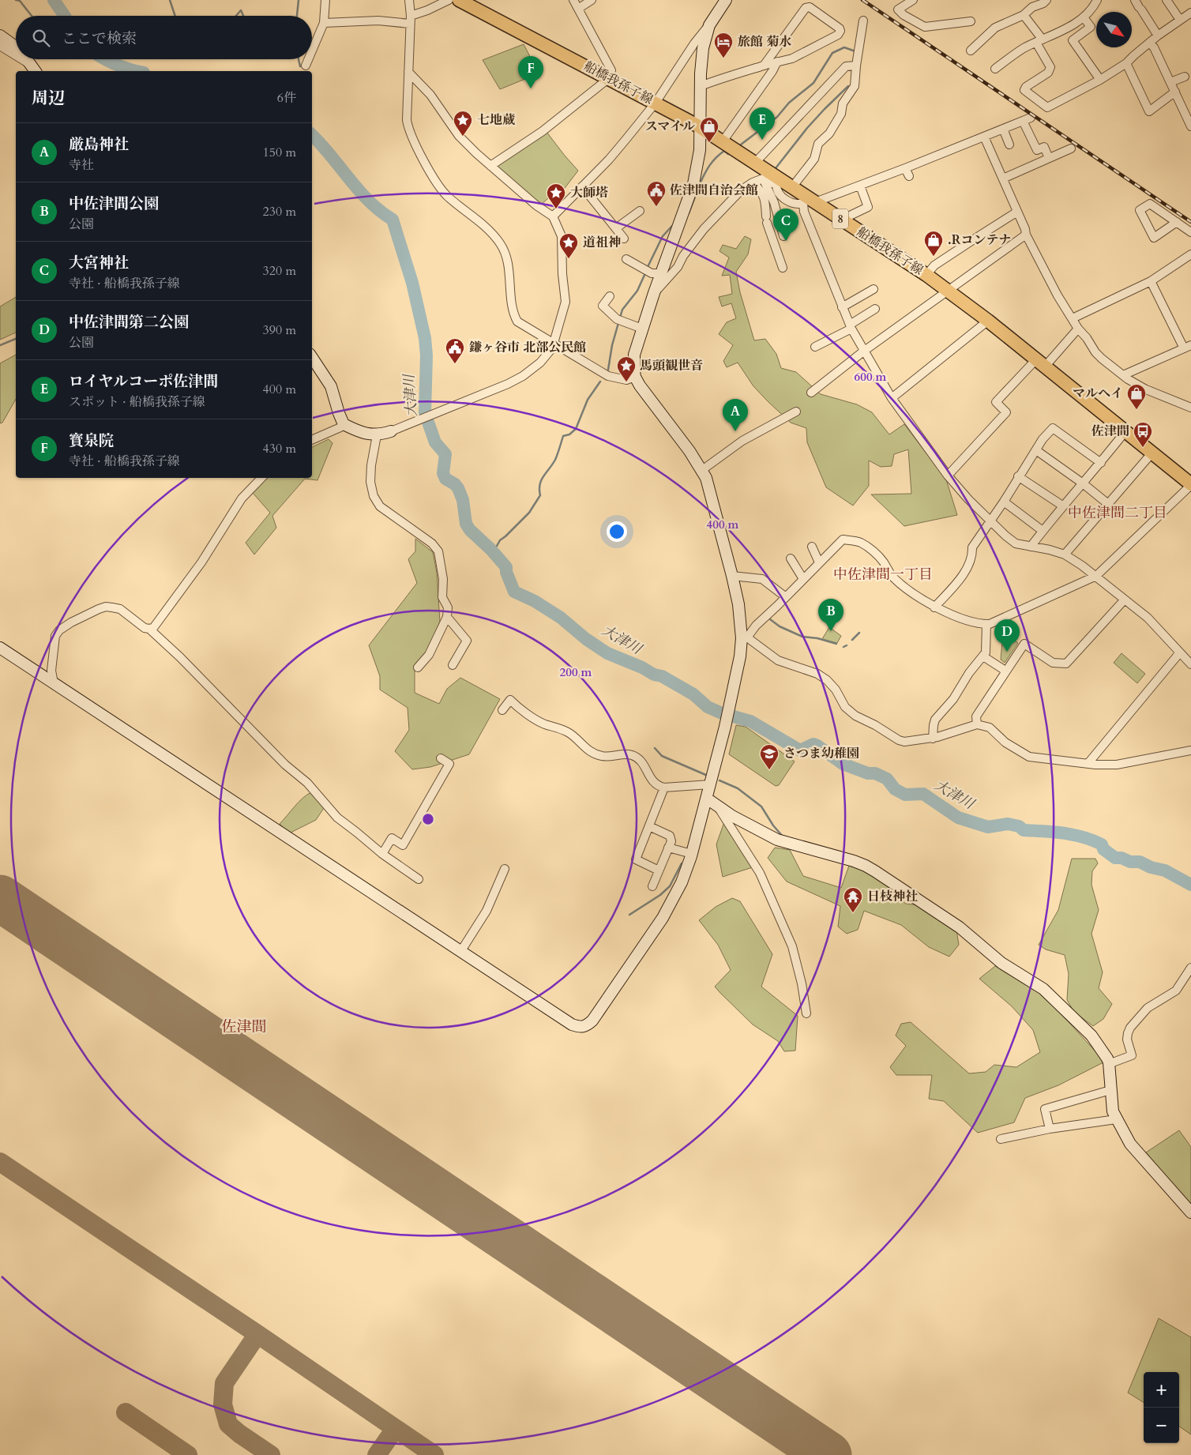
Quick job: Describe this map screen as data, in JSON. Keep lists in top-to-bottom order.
{
  "streets": {
    "main road": ["船橋我孫子線", "8"]
  },
  "districts": ["中佐津間二丁目", "中佐津間一丁目", "佐津間"],
  "water": ["大津川"],
  "places": {
    "hotel": ["旅館 菊水"],
    "place": [
      "七地蔵",
      "大師塔",
      "道祖神",
      "馬頭観世音"
    ],
    "shop": ["スマイル", ".Rコンテナ", "マルヘイ"],
    "public building": ["佐津間自治会館", "鎌ヶ谷市 北部公民館"],
    "bus stop": ["佐津間"],
    "school or university": ["さつま幼稚園"],
    "temple": ["日枝神社"]
  },
  "north": "bottom right",
  "page": {
    "search": "ここで検索",
    "pins": [
      "F",
      "E",
      "C",
      "A",
      "B",
      "D"
    ],
    "heading": ["周辺", "6件"],
    "list": [
      {
        "mark": "A",
        "name": "厳島神社",
        "note": "寺社",
        "value": "150 m"
      },
      {
        "mark": "B",
        "name": "中佐津間公園",
        "note": "公園",
        "value": "230 m"
      },
      {
        "mark": "C",
        "name": "大宮神社",
        "note": "寺社 · 船橋我孫子線",
        "value": "320 m"
      },
      {
        "mark": "D",
        "name": "中佐津間第二公園",
        "note": "公園",
        "value": "390 m"
      },
      {
        "mark": "E",
        "name": "ロイヤルコーポ佐津間",
        "note": "スポット · 船橋我孫子線",
        "value": "400 m"
      },
      {
        "mark": "F",
        "name": "寳泉院",
        "note": "寺社 · 船橋我孫子線",
        "value": "430 m"
      }
    ],
    "map_buttons": ["+", "−"]
  },
  "rings": ["600 m", "400 m", "200 m"]
}
